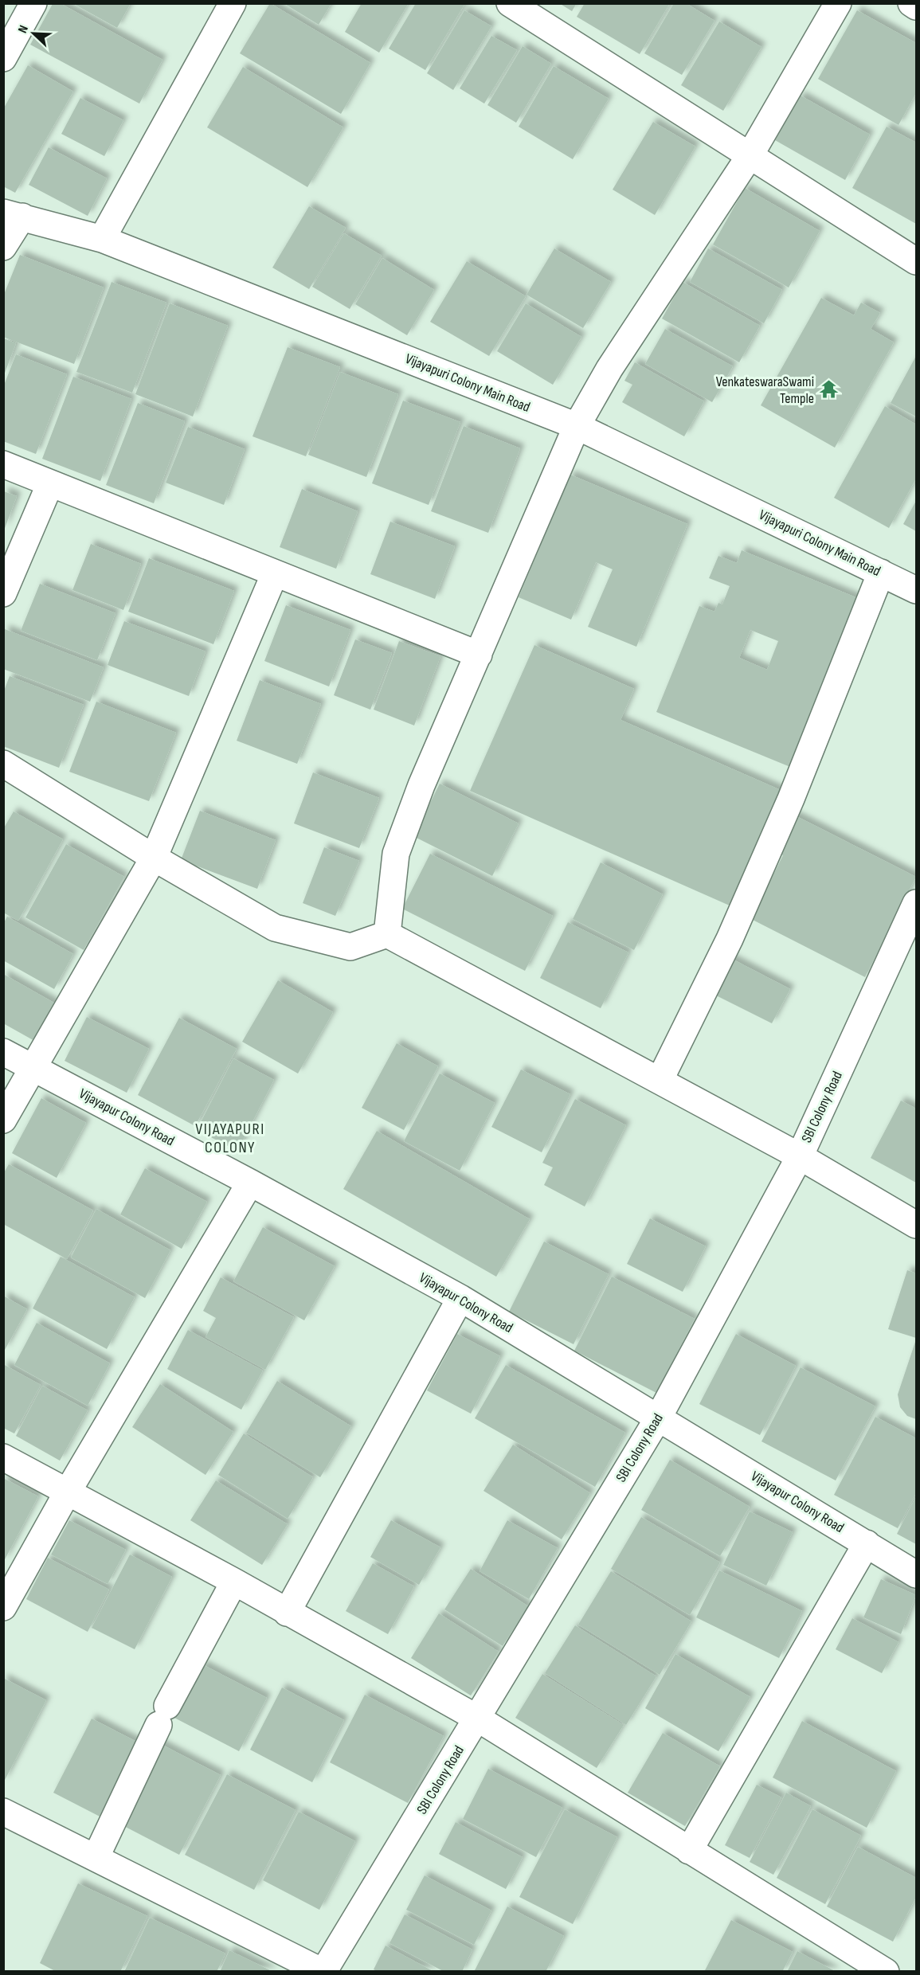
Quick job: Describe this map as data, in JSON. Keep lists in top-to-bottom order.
{
  "streets": {
    "street": ["Vijayapuri Colony Main Road", "SBI Colony Road", "Vijayapur Colony Road"]
  },
  "crossings": [
    ["SBI Colony Road", "Vijayapur Colony Road"]
  ],
  "districts": ["VIJAYAPURI COLONY"],
  "places": {
    "temple": ["VenkateswaraSwami Temple"]
  },
  "north": "top left"
}
